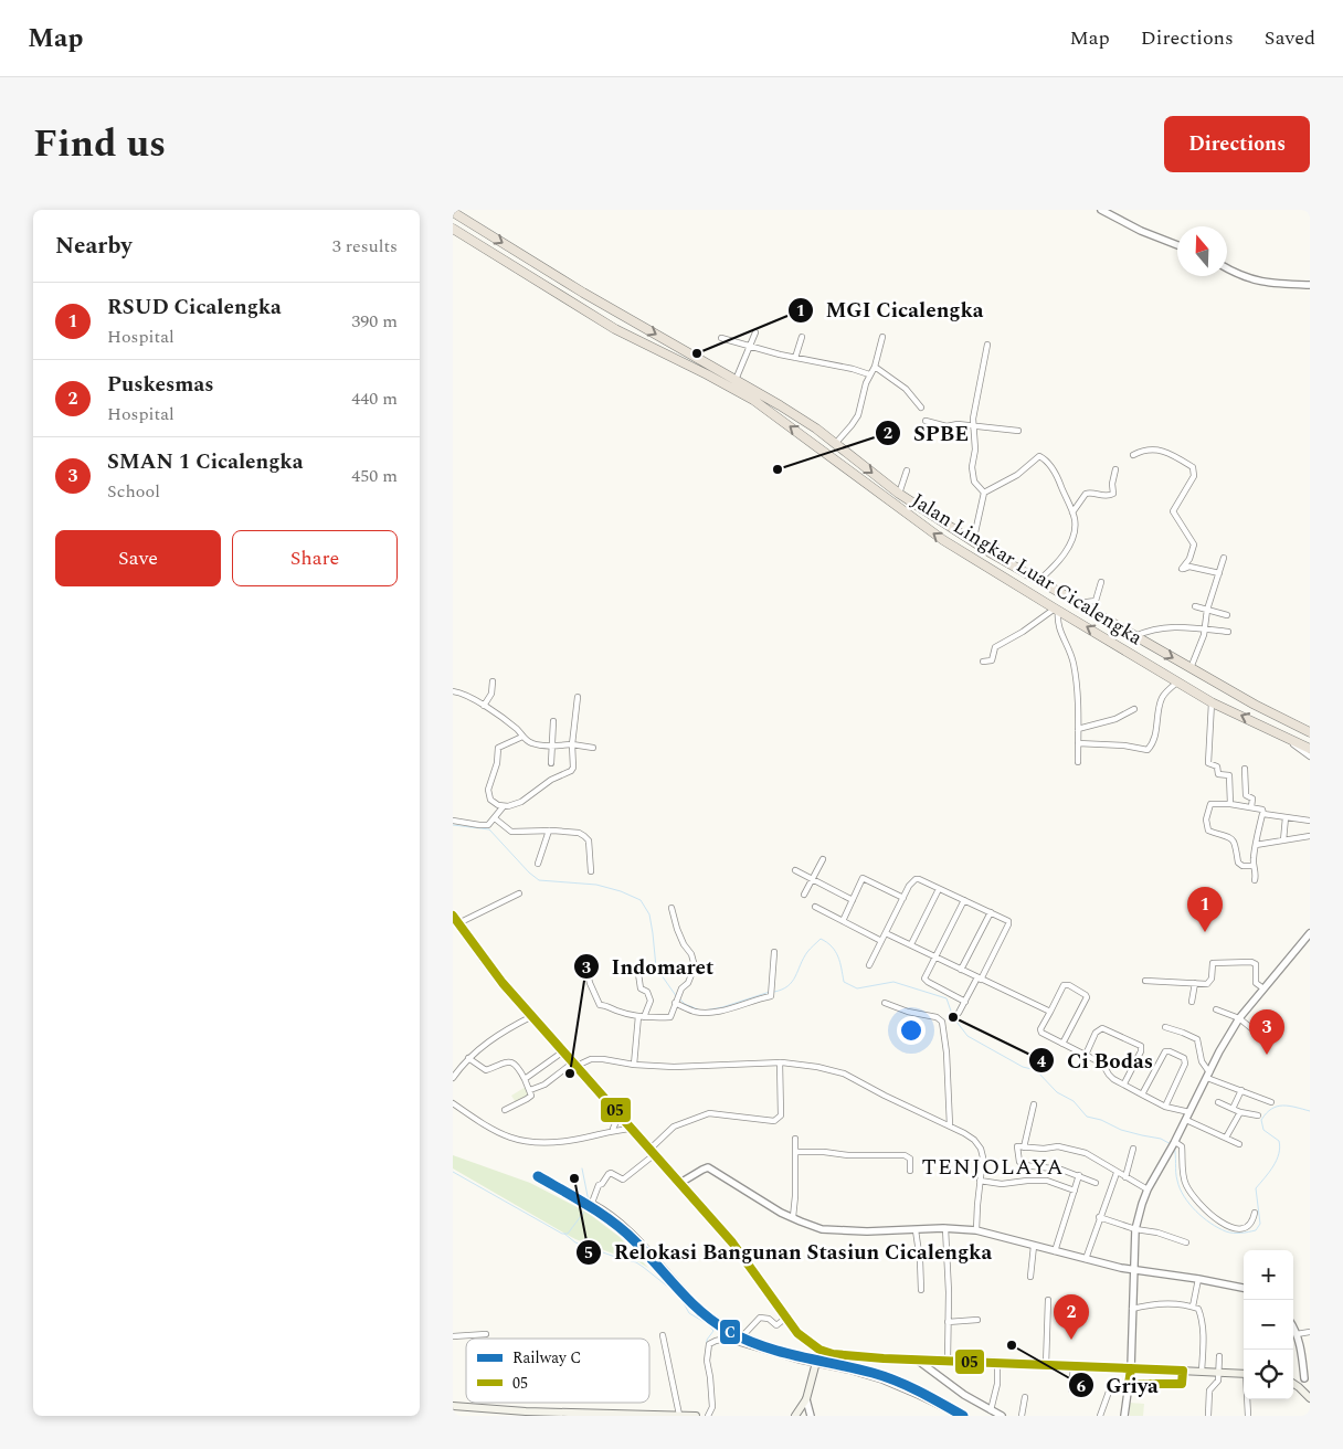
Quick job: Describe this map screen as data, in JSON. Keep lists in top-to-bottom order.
{
  "streets": {
    "highway": ["Jalan Lingkar Luar Cicalengka"]
  },
  "districts": ["TENJOLAYA"],
  "places": [
    "MGI Cicalengka",
    "SPBE",
    "Ci Bodas",
    "Indomaret",
    "Relokasi Bangunan Stasiun Cicalengka",
    "Griya"
  ],
  "lines": ["transit line 05", "rail line C"],
  "legend": ["Railway C", "05"],
  "north": "top",
  "page": {
    "header": "Map",
    "nav": ["Map", "Directions", "Saved"],
    "title": "Find us",
    "buttons": [
      "Directions",
      ["Save", "Share"]
    ],
    "heading": ["Nearby", "3 results"],
    "list": [
      {
        "mark": "1",
        "name": "RSUD Cicalengka",
        "note": "Hospital",
        "value": "390 m"
      },
      {
        "mark": "2",
        "name": "Puskesmas",
        "note": "Hospital",
        "value": "440 m"
      },
      {
        "mark": "3",
        "name": "SMAN 1 Cicalengka",
        "note": "School",
        "value": "450 m"
      }
    ],
    "pins": ["1", "3", "2"],
    "map_buttons": ["+", "−"]
  }
}
